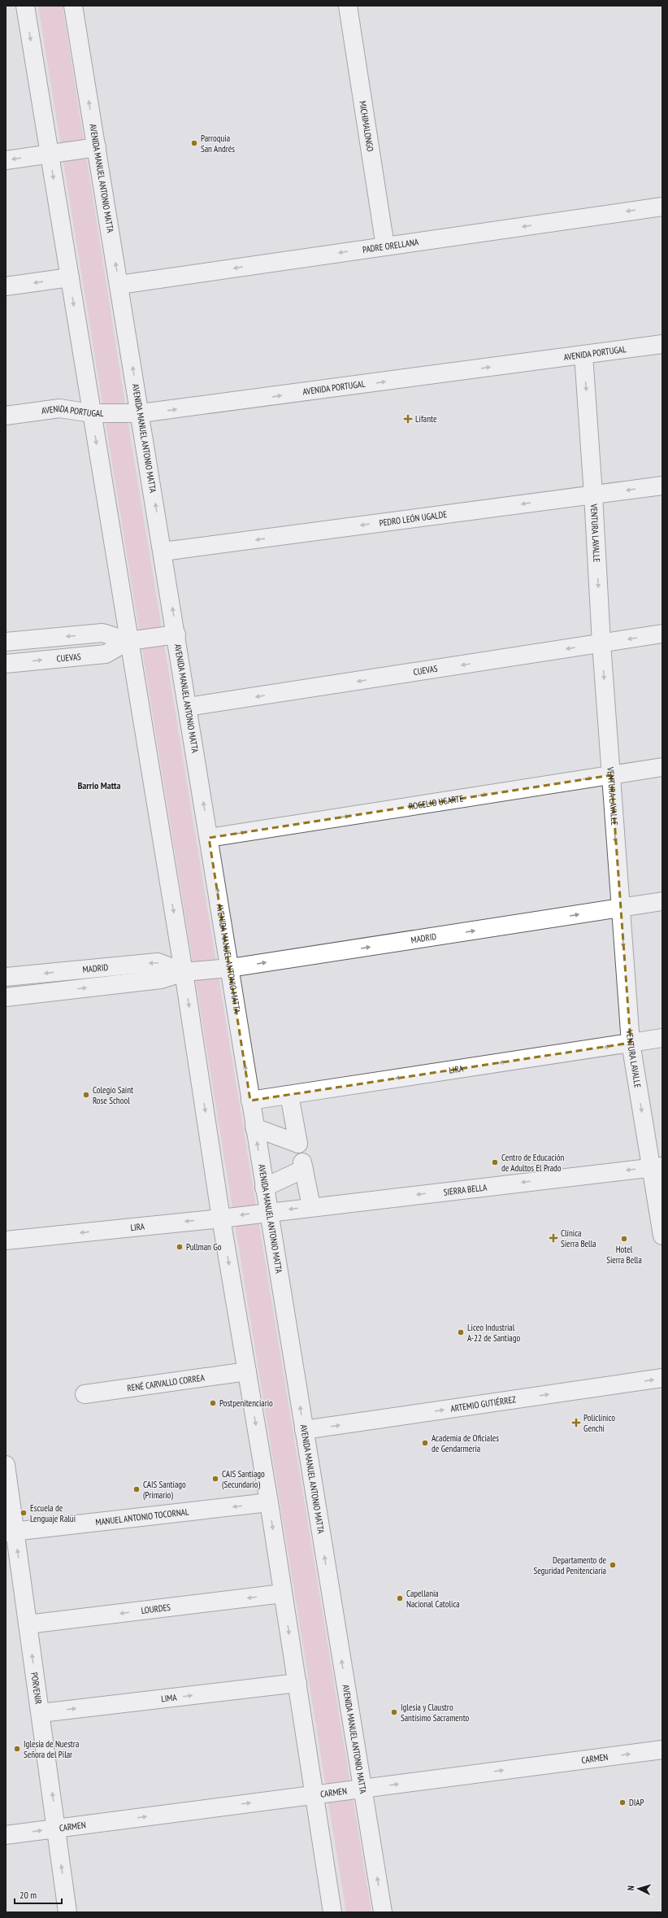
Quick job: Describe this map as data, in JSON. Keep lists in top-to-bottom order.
{
  "streets": {
    "street": [
      "MICHIMALONGO",
      "AVENIDA MANUEL ANTONIO MATTA",
      "PADRE ORELLANA",
      "AVENIDA PORTUGAL",
      "PEDRO LEÓN UGALDE",
      "VENTURA LAVALLE",
      "CUEVAS",
      "ROGELIO UGARTE",
      "MADRID",
      "LIRA",
      "SIERRA BELLA",
      "RENÉ CARVALLO CORREA",
      "ARTEMIO GUTIÉRREZ",
      "MANUEL ANTONIO TOCORNAL",
      "LOURDES",
      "PORVENIR",
      "LIMA",
      "CARMEN"
    ]
  },
  "crossings": [
    ["MICHIMALONGO", "PADRE ORELLANA"],
    ["AVENIDA MANUEL ANTONIO MATTA", "PADRE ORELLANA"],
    ["AVENIDA MANUEL ANTONIO MATTA", "AVENIDA PORTUGAL"],
    ["AVENIDA MANUEL ANTONIO MATTA", "PEDRO LEÓN UGALDE"],
    ["AVENIDA MANUEL ANTONIO MATTA", "CUEVAS"],
    ["AVENIDA MANUEL ANTONIO MATTA", "ROGELIO UGARTE"],
    ["AVENIDA MANUEL ANTONIO MATTA", "MADRID"],
    ["AVENIDA MANUEL ANTONIO MATTA", "LIRA"],
    ["AVENIDA MANUEL ANTONIO MATTA", "SIERRA BELLA"],
    ["AVENIDA MANUEL ANTONIO MATTA", "ARTEMIO GUTIÉRREZ"],
    ["AVENIDA MANUEL ANTONIO MATTA", "CARMEN"],
    ["AVENIDA PORTUGAL", "VENTURA LAVALLE"],
    ["PEDRO LEÓN UGALDE", "VENTURA LAVALLE"],
    ["VENTURA LAVALLE", "CUEVAS"],
    ["VENTURA LAVALLE", "ROGELIO UGARTE"],
    ["VENTURA LAVALLE", "MADRID"],
    ["VENTURA LAVALLE", "LIRA"],
    ["VENTURA LAVALLE", "SIERRA BELLA"],
    ["LIRA", "SIERRA BELLA"],
    ["MANUEL ANTONIO TOCORNAL", "PORVENIR"],
    ["LOURDES", "PORVENIR"],
    ["PORVENIR", "LIMA"],
    ["PORVENIR", "CARMEN"]
  ],
  "one_way": [
    "PADRE ORELLANA",
    "AVENIDA PORTUGAL",
    "PEDRO LEÓN UGALDE",
    "VENTURA LAVALLE",
    "ROGELIO UGARTE",
    "LIRA",
    "SIERRA BELLA",
    "ARTEMIO GUTIÉRREZ",
    "MANUEL ANTONIO TOCORNAL",
    "LOURDES",
    "PORVENIR",
    "LIMA",
    "CARMEN"
  ],
  "districts": ["Barrio Matta"],
  "places": {
    "other": [
      "Parroquia San Andrés",
      "Colegio Saint Rose School",
      "Centro de Educación de Adultos El Prado",
      "Hotel Sierra Bella",
      "Pullman Go",
      "Liceo Industrial A-22 de Santiago",
      "Postpenitenciario",
      "Academia de Oficiales de Gendarmería",
      "CAIS Santiago (Secundario)",
      "CAIS Santiago (Primario)",
      "Escuela de Lenguaje Ralui",
      "Departamento de Seguridad Penitenciaría",
      "Capellania Nacional Catolica",
      "Iglesia y Claustro Santísimo Sacramento",
      "Iglesia de Nuestra Señora del Pilar",
      "DIAP"
    ],
    "health": ["Lifante", "Clínica Sierra Bella", "Policlínico Genchi"]
  },
  "scale_bar": "20 m",
  "north": "left"
}
